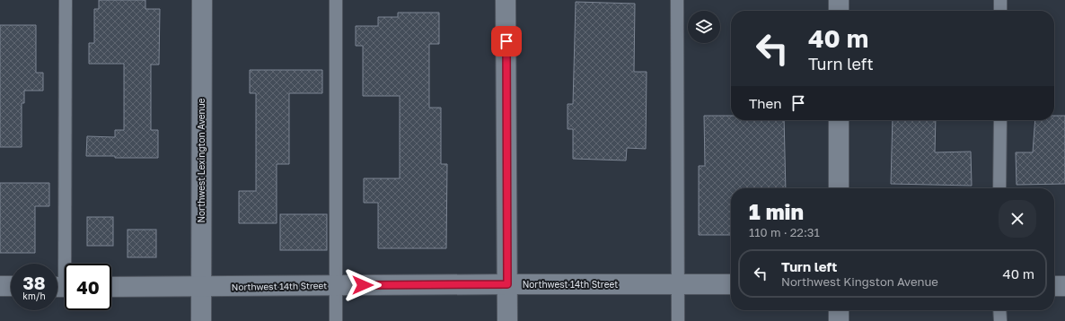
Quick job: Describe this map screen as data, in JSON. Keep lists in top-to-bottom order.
{
  "streets": {
    "street": ["Northwest Lexington Avenue", "Northwest 14th Street"]
  },
  "crossings": [
    ["Northwest Lexington Avenue", "Northwest 14th Street"]
  ],
  "page": {
    "turn": ["40 m", "Turn left"],
    "then": "Then",
    "heading": ["1 min", "110 m · 22:31"],
    "list": [
      {
        "name": "Turn left",
        "note": "Northwest Kingston Avenue",
        "value": "40 m"
      }
    ],
    "speed": "38 km/h",
    "limit": "40"
  }
}
